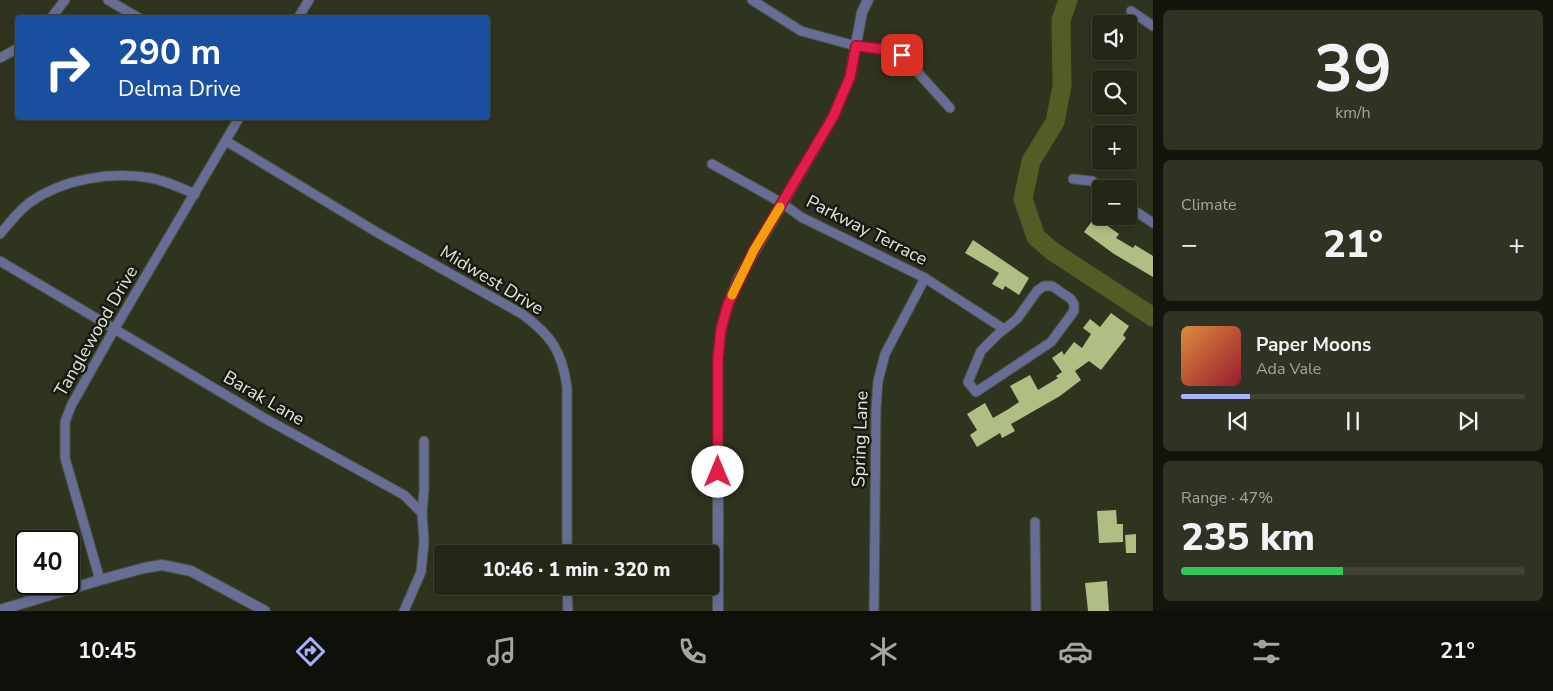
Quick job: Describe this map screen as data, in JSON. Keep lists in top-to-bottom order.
{
  "streets": {
    "street": [
      "Parkway Terrace",
      "Midwest Drive",
      "Tanglewood Drive",
      "Barak Lane",
      "Spring Lane"
    ]
  },
  "crossings": [
    ["Parkway Terrace", "Spring Lane"],
    ["Midwest Drive", "Tanglewood Drive"],
    ["Tanglewood Drive", "Barak Lane"]
  ],
  "page": {
    "tile": [
      ["39", "km/h"],
      "Climate",
      ["Range · 47%", "235 km"]
    ],
    "map_buttons": ["+", "−"],
    "turn": ["290 m", "Delma Drive"],
    "heat": ["−", "21°", "+"],
    "song": ["Paper Moons", "Ada Vale"],
    "limit": "40",
    "trip": "10:46 · 1 min · 320 m",
    "tabs": ["10:45", "21°"]
  }
}
